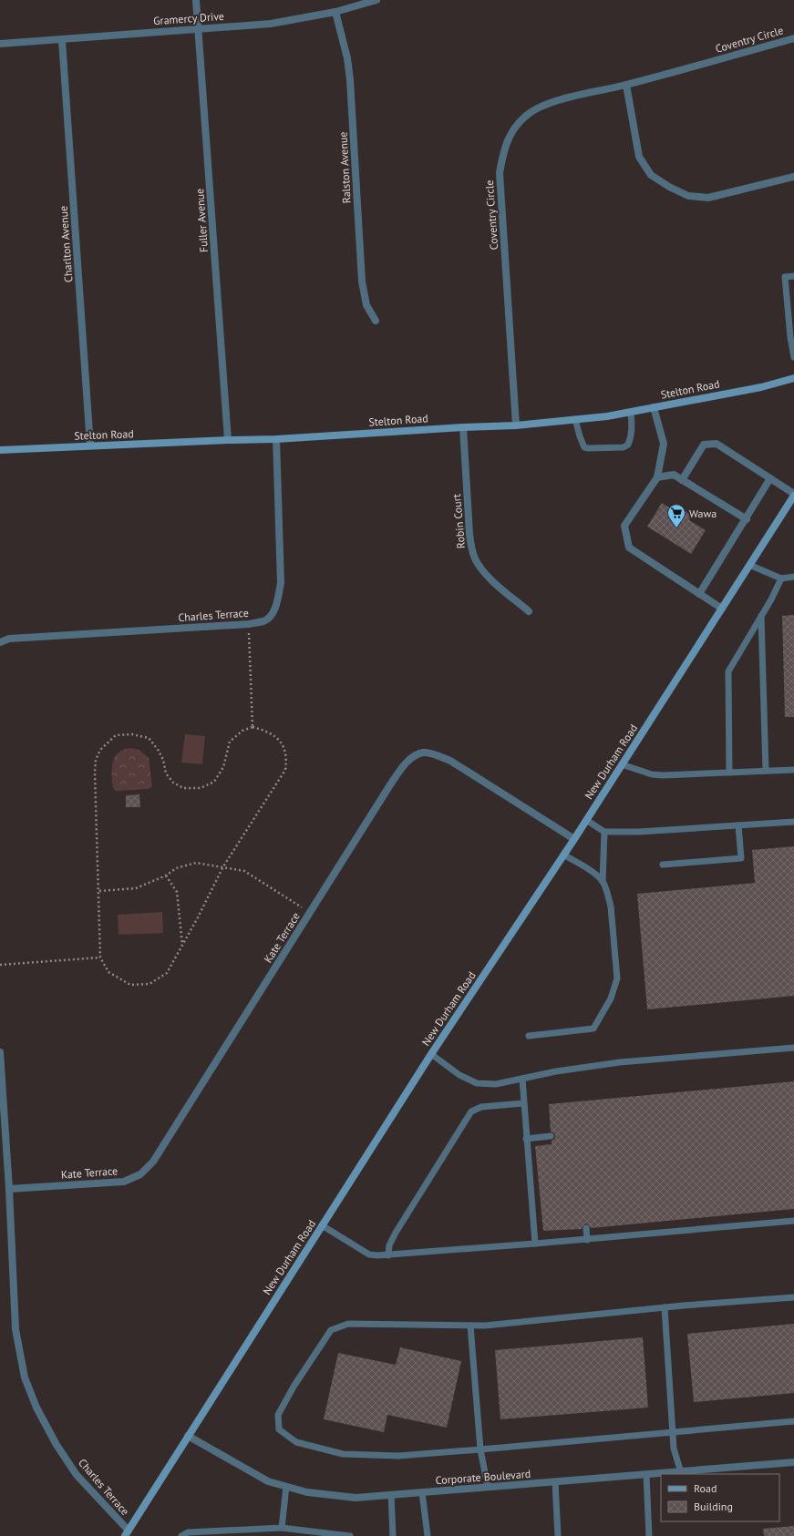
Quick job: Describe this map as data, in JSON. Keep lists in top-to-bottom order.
{
  "streets": {
    "main road": ["Stelton Road", "New Durham Road"],
    "street": [
      "Gramercy Drive",
      "Coventry Circle",
      "Ralston Avenue",
      "Fuller Avenue",
      "Charlton Avenue",
      "Robin Court",
      "Charles Terrace",
      "Kate Terrace",
      "Corporate Boulevard"
    ]
  },
  "crossings": [
    ["Gramercy Drive", "Ralston Avenue"],
    ["Gramercy Drive", "Fuller Avenue"],
    ["Gramercy Drive", "Charlton Avenue"],
    ["Coventry Circle", "Stelton Road"],
    ["Fuller Avenue", "Stelton Road"],
    ["Charlton Avenue", "Stelton Road"],
    ["Stelton Road", "Robin Court"],
    ["Stelton Road", "Charles Terrace"],
    ["Charles Terrace", "New Durham Road"],
    ["Charles Terrace", "Kate Terrace"],
    ["New Durham Road", "Kate Terrace"],
    ["New Durham Road", "Corporate Boulevard"]
  ],
  "places": {
    "supermarket": ["Wawa"]
  },
  "legend": ["Road", "Building"]
}
